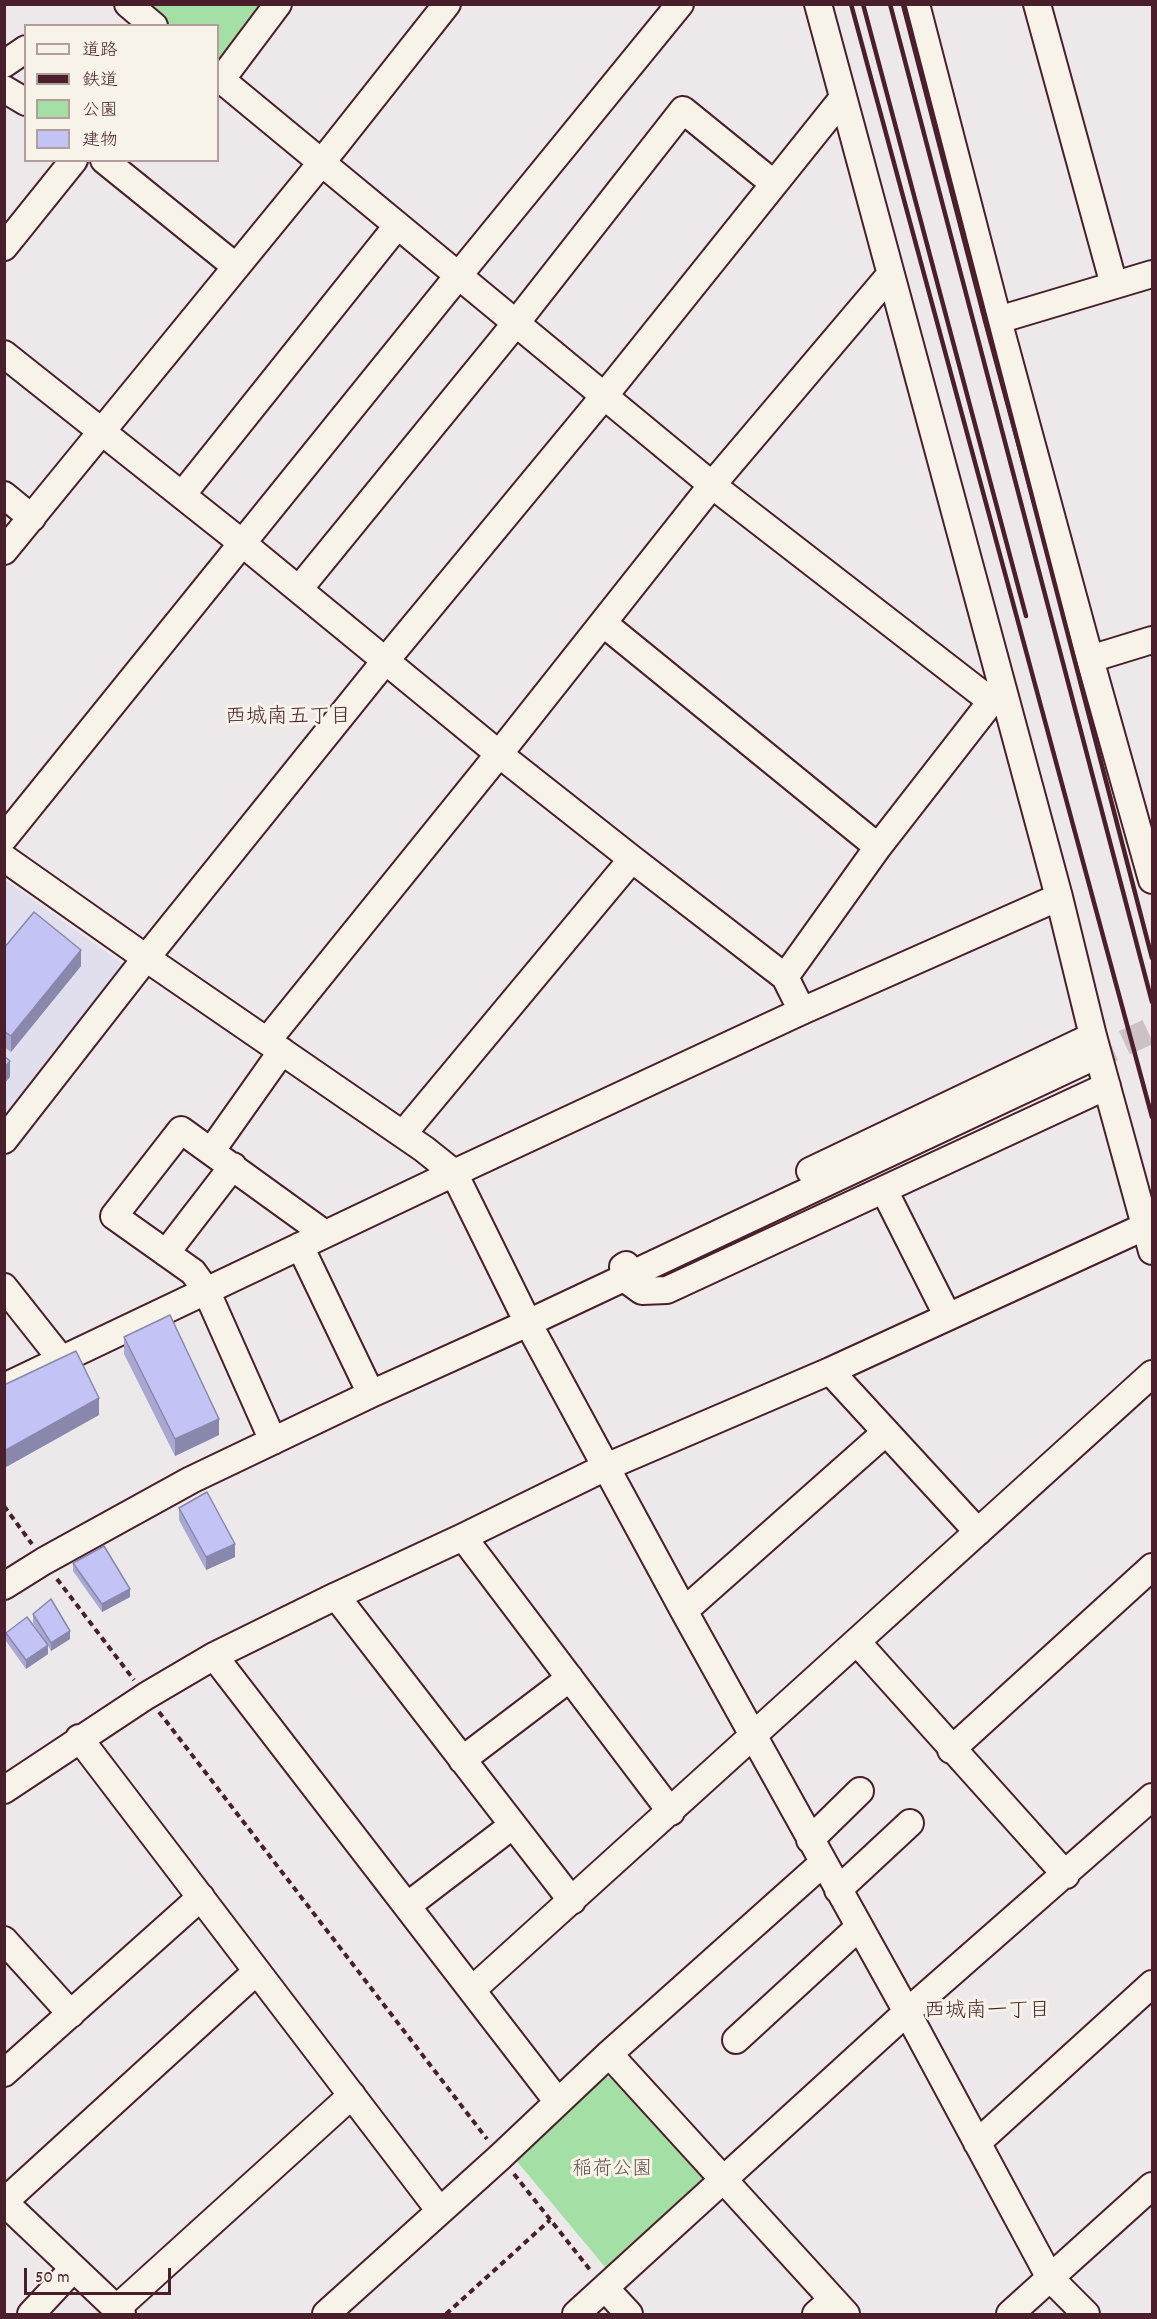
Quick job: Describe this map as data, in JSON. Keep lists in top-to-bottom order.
{
  "districts": ["西城南五丁目", "西城南一丁目"],
  "parks": ["稲荷公園"],
  "legend": [
    "道路",
    "鉄道",
    "公園",
    "建物"
  ],
  "scale_bar": "50 m"
}
